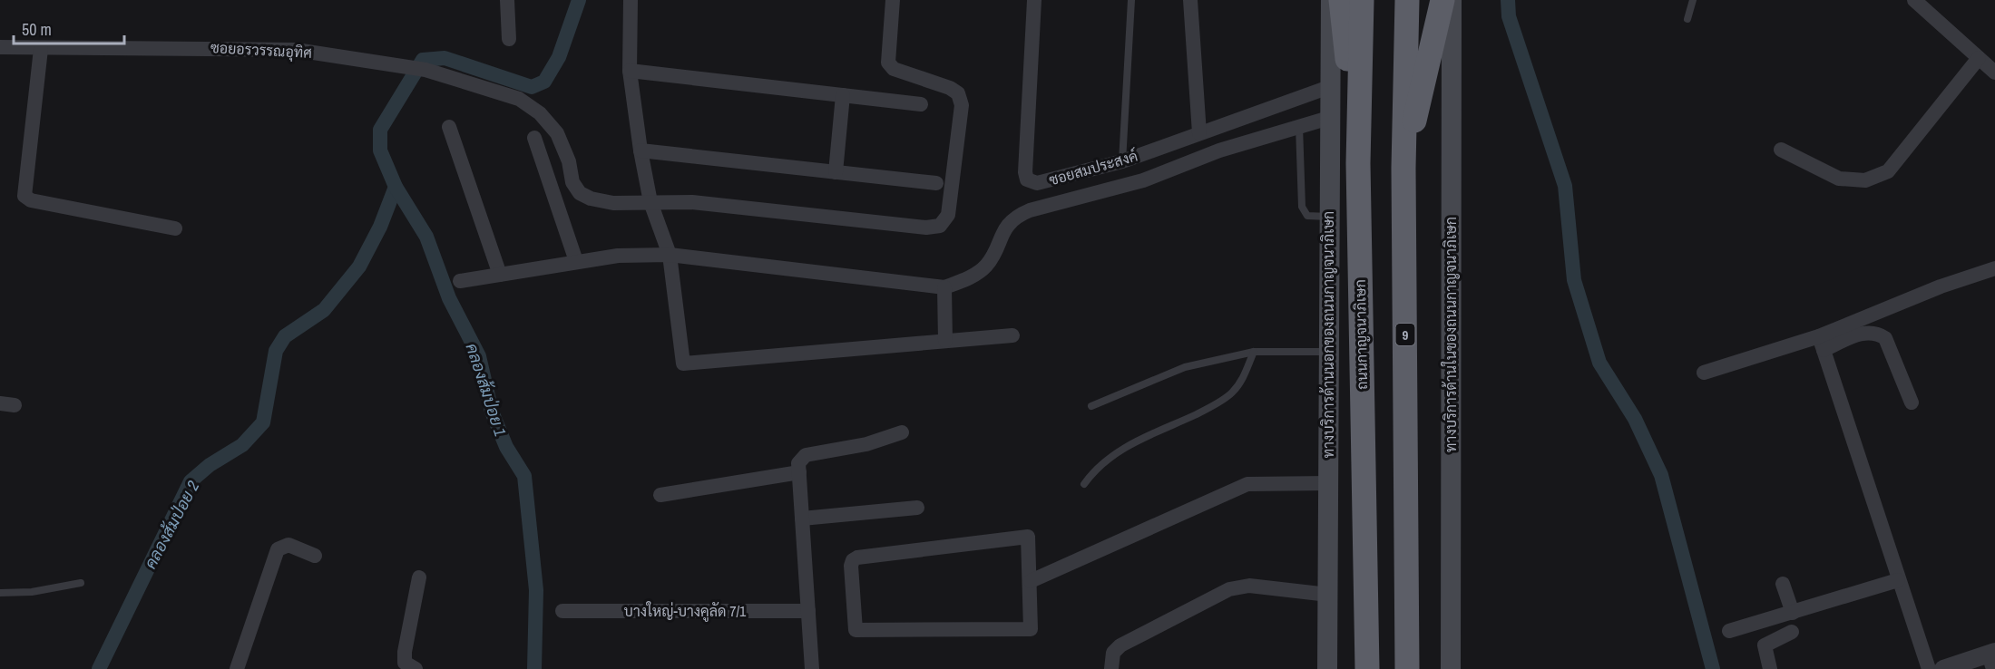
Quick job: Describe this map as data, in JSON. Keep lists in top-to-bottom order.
{
  "streets": {
    "highway": ["ถนนกาญจนาภิเษก", "9"],
    "main road": ["ทางบริการด้านนอกของถนนกาญจนาภิเษก", "ทางบริการด้านในของถนนกาญจนาภิเษก"],
    "street": ["ซอยอรวรรณอุทิศ", "ซอยสมประสงค์", "บางใหญ่-บางคูลัด 7/1"]
  },
  "crossings": [
    ["ซอยสมประสงค์", "ทางบริการด้านนอกของถนนกาญจนาภิเษก"]
  ],
  "water": ["คลองส้มป่อย 1", "คลองส้มป่อย 2"],
  "scale_bar": "50 m"
}
